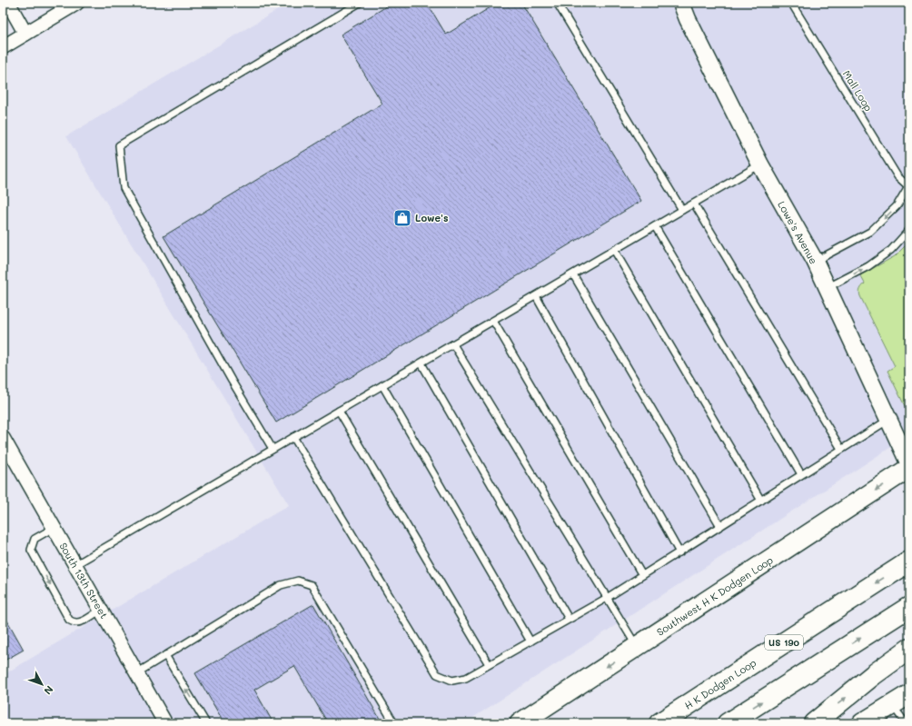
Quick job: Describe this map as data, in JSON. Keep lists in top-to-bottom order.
{
  "streets": {
    "highway": ["US 190", "H K Dodgen Loop"],
    "main road": ["Southwest H K Dodgen Loop"],
    "street": ["Lowe's Avenue", "South 13th Street"],
    "lane": ["Mall Loop"]
  },
  "one_way": ["Southwest H K Dodgen Loop"],
  "places": {
    "shop": ["Lowe's"]
  },
  "north": "bottom right"
}
